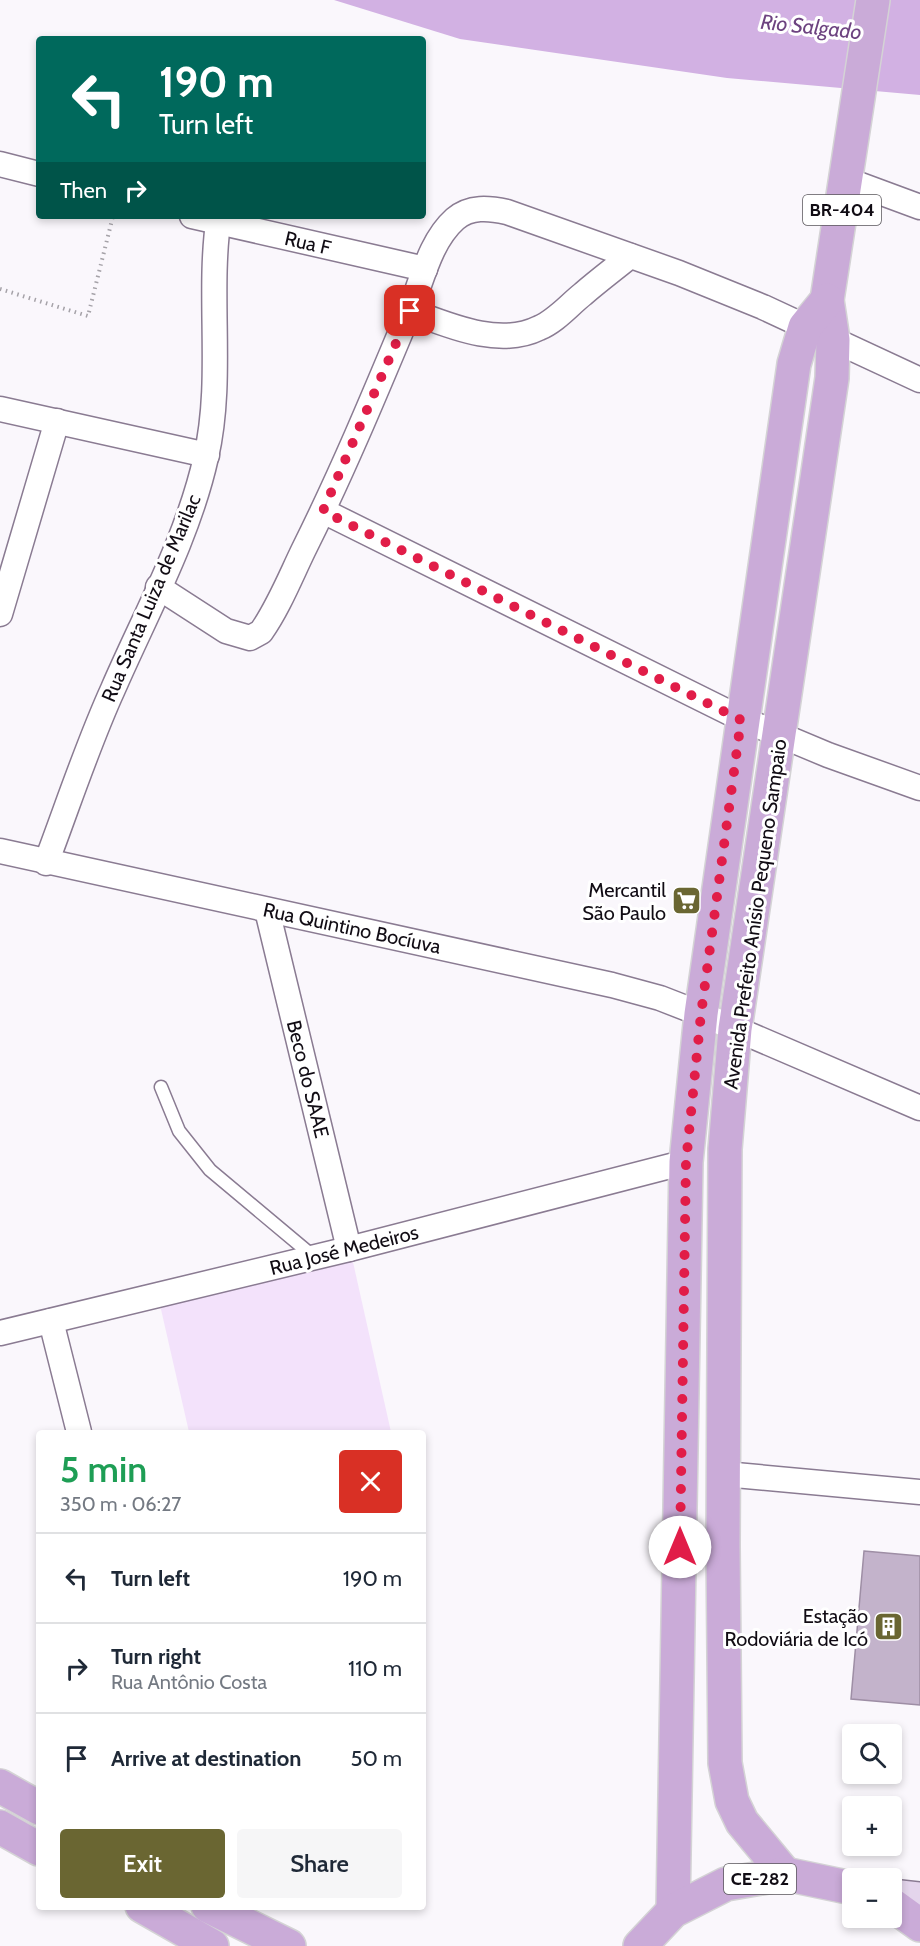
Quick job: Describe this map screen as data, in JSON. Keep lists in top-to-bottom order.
{
  "streets": {
    "main road": ["BR-404", "Avenida Prefeito Anísio Pequeno Sampaio", "CE-282"],
    "street": [
      "Rua F",
      "Rua Santa Luiza de Marilac",
      "Rua Quintino Bocíuva",
      "Beco do SAAE",
      "Rua José Medeiros"
    ]
  },
  "crossings": [
    ["Rua F", "Rua Santa Luiza de Marilac"],
    ["Rua Santa Luiza de Marilac", "Rua Quintino Bocíuva"],
    ["Avenida Prefeito Anísio Pequeno Sampaio", "Rua Quintino Bocíuva"],
    ["Avenida Prefeito Anísio Pequeno Sampaio", "Rua José Medeiros"],
    ["Avenida Prefeito Anísio Pequeno Sampaio", "CE-282"],
    ["Rua Quintino Bocíuva", "Beco do SAAE"],
    ["Beco do SAAE", "Rua José Medeiros"]
  ],
  "water": ["Rio Salgado"],
  "places": {
    "supermarket": ["Mercantil São Paulo"],
    "building": ["Estação Rodoviária de Icó"]
  },
  "page": {
    "turn": ["190 m", "Turn left"],
    "then": "Then",
    "heading": ["5 min", "350 m · 06:27"],
    "list": [
      {
        "name": "Turn left",
        "value": "190 m"
      },
      {
        "name": "Turn right",
        "note": "Rua Antônio Costa",
        "value": "110 m"
      },
      {
        "name": "Arrive at destination",
        "value": "50 m"
      }
    ],
    "map_buttons": ["+", "−"],
    "buttons": ["Exit", "Share"]
  }
}
